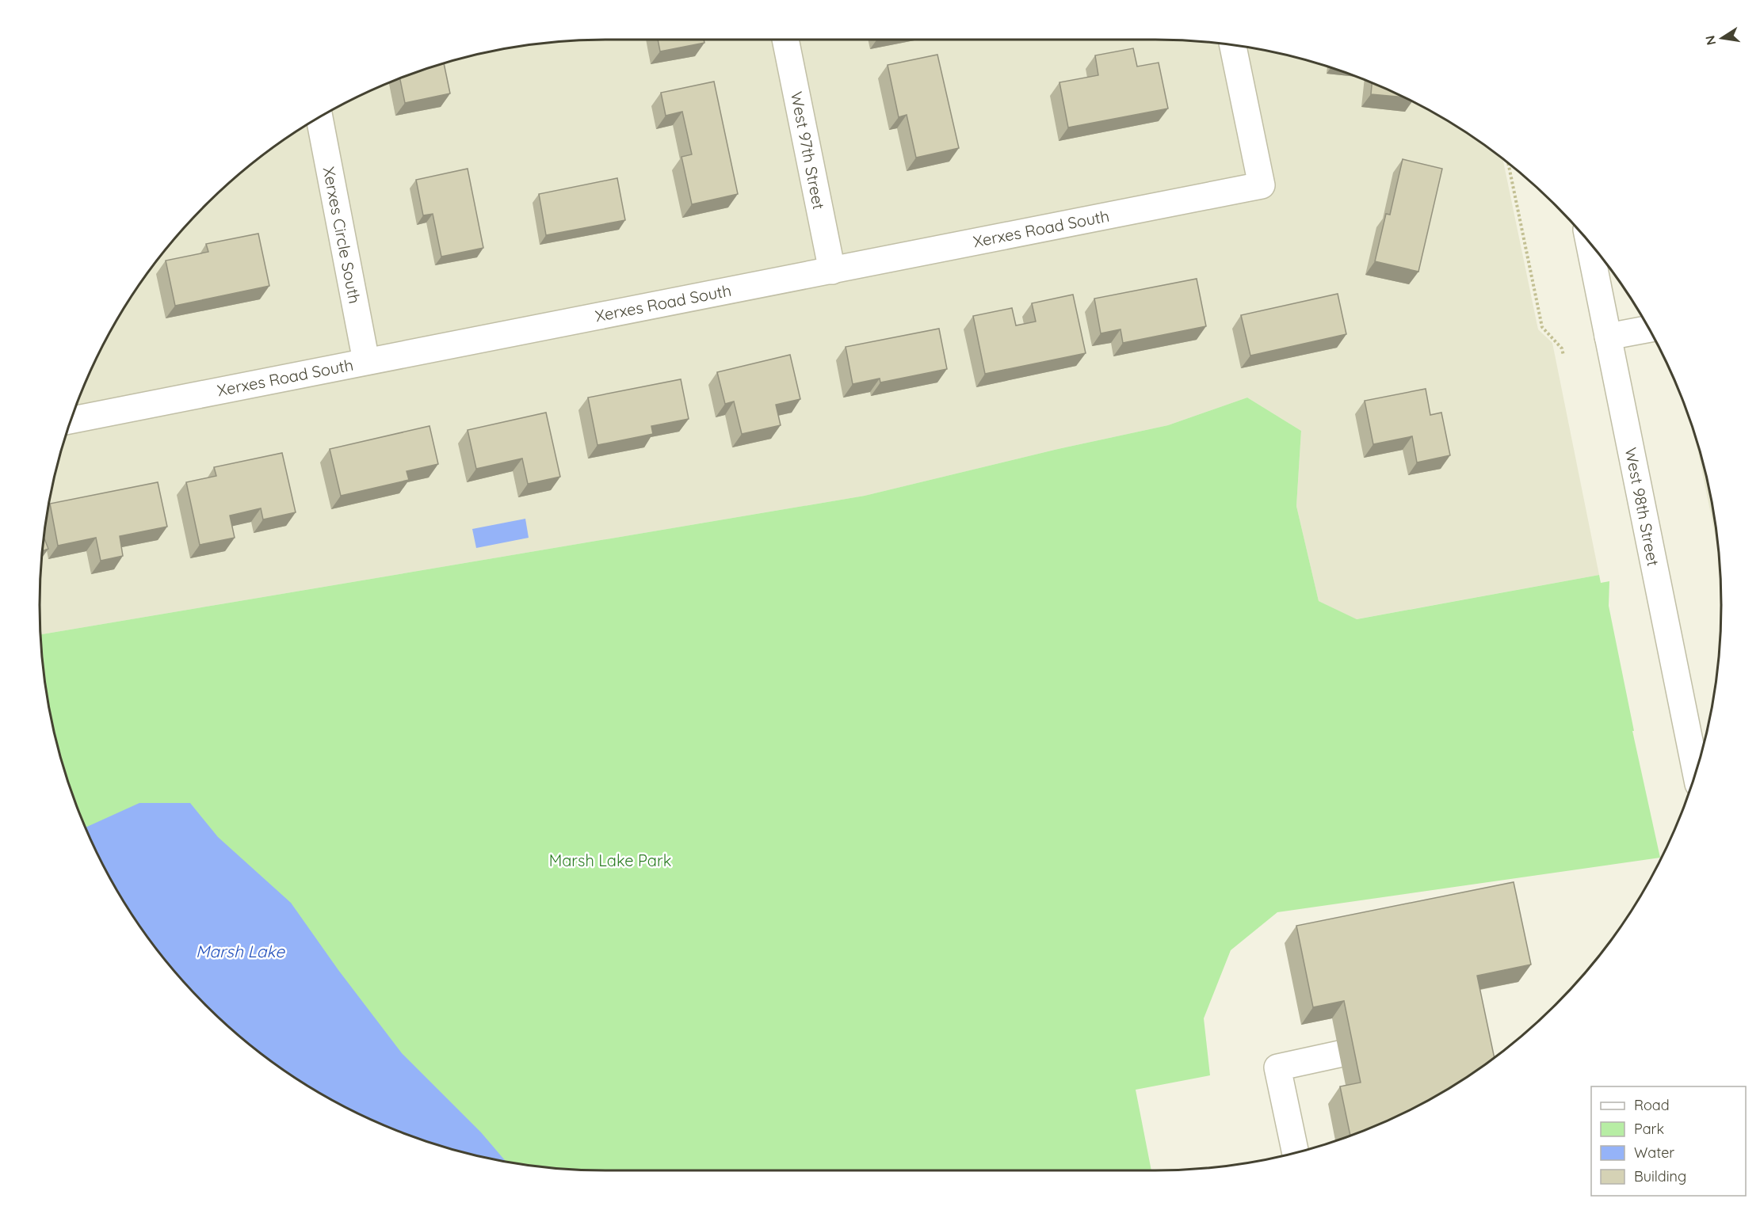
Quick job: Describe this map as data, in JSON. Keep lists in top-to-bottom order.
{
  "streets": {
    "street": [
      "West 97th Street",
      "Xerxes Road South",
      "Xerxes Circle South",
      "West 98th Street"
    ]
  },
  "crossings": [
    ["West 97th Street", "Xerxes Road South"],
    ["Xerxes Road South", "Xerxes Circle South"]
  ],
  "water": ["Marsh Lake"],
  "parks": ["Marsh Lake Park"],
  "legend": [
    "Road",
    "Park",
    "Water",
    "Building"
  ],
  "north": "left"
}
